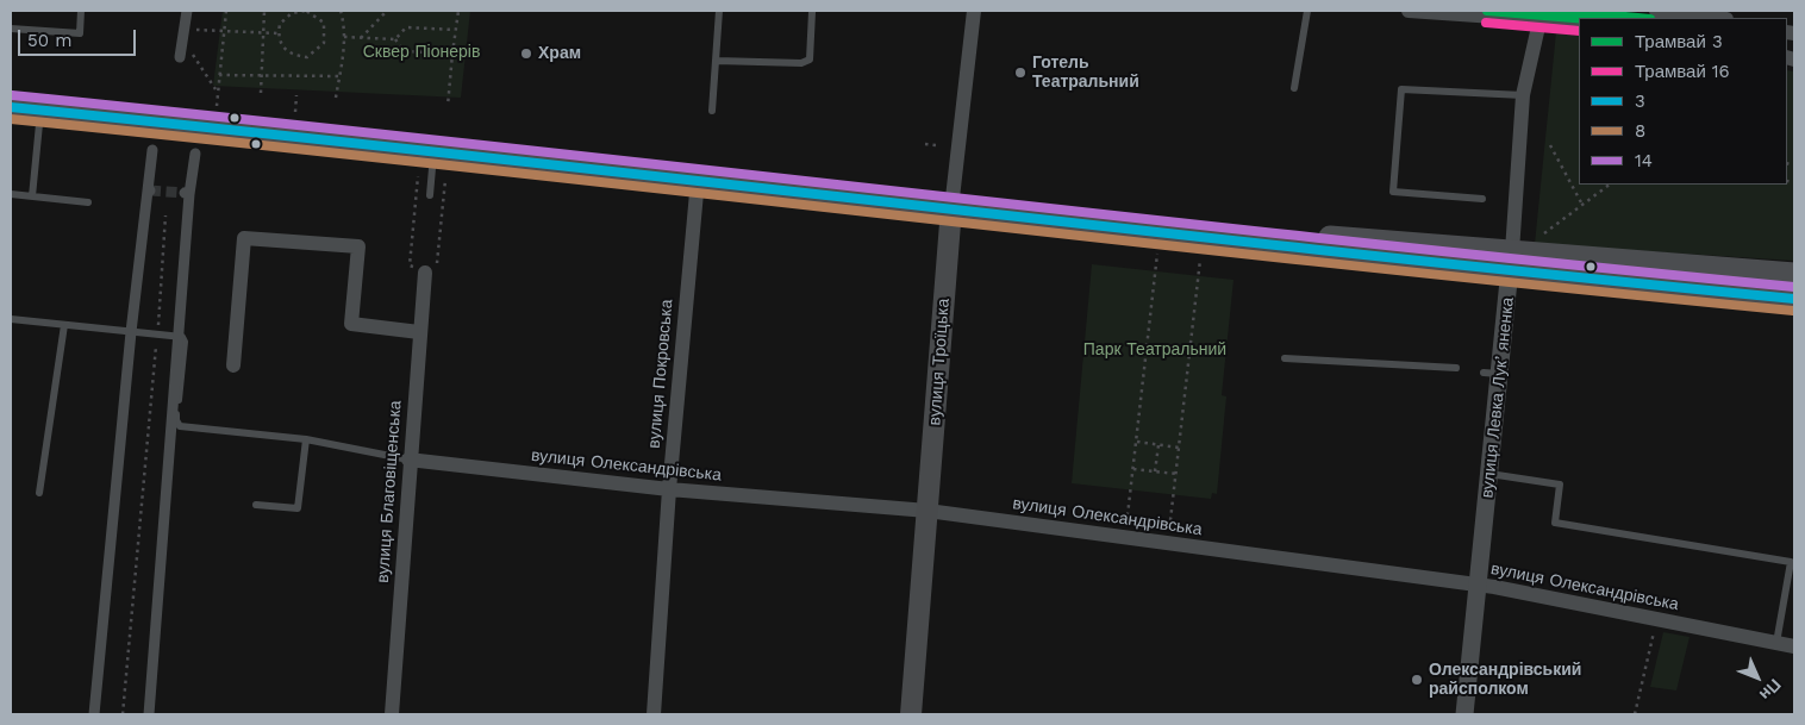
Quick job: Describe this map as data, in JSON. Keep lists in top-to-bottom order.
{
  "streets": {
    "main road": ["вулиця Троїцька"],
    "street": [
      "вулиця Покровська",
      "вулиця Левка Лукʼяненка",
      "вулиця Олександрівська",
      "вулиця Благовіщенська"
    ]
  },
  "crossings": [
    ["вулиця Троїцька", "вулиця Олександрівська"],
    ["вулиця Покровська", "вулиця Олександрівська"],
    ["вулиця Левка Лукʼяненка", "вулиця Олександрівська"],
    ["вулиця Олександрівська", "вулиця Благовіщенська"]
  ],
  "parks": ["Сквер Піонерів", "Парк Театральний"],
  "places": ["Храм", "Готель Театральний", "Олександрівський райсполком"],
  "lines": [
    "tram line 3",
    "tram line 16",
    "transit line 14",
    "transit line 3",
    "transit line 8"
  ],
  "legend": [
    "Трамвай 3",
    "Трамвай 16",
    "3",
    "8",
    "14"
  ],
  "scale_bar": "50 m",
  "north": "bottom right"
}
